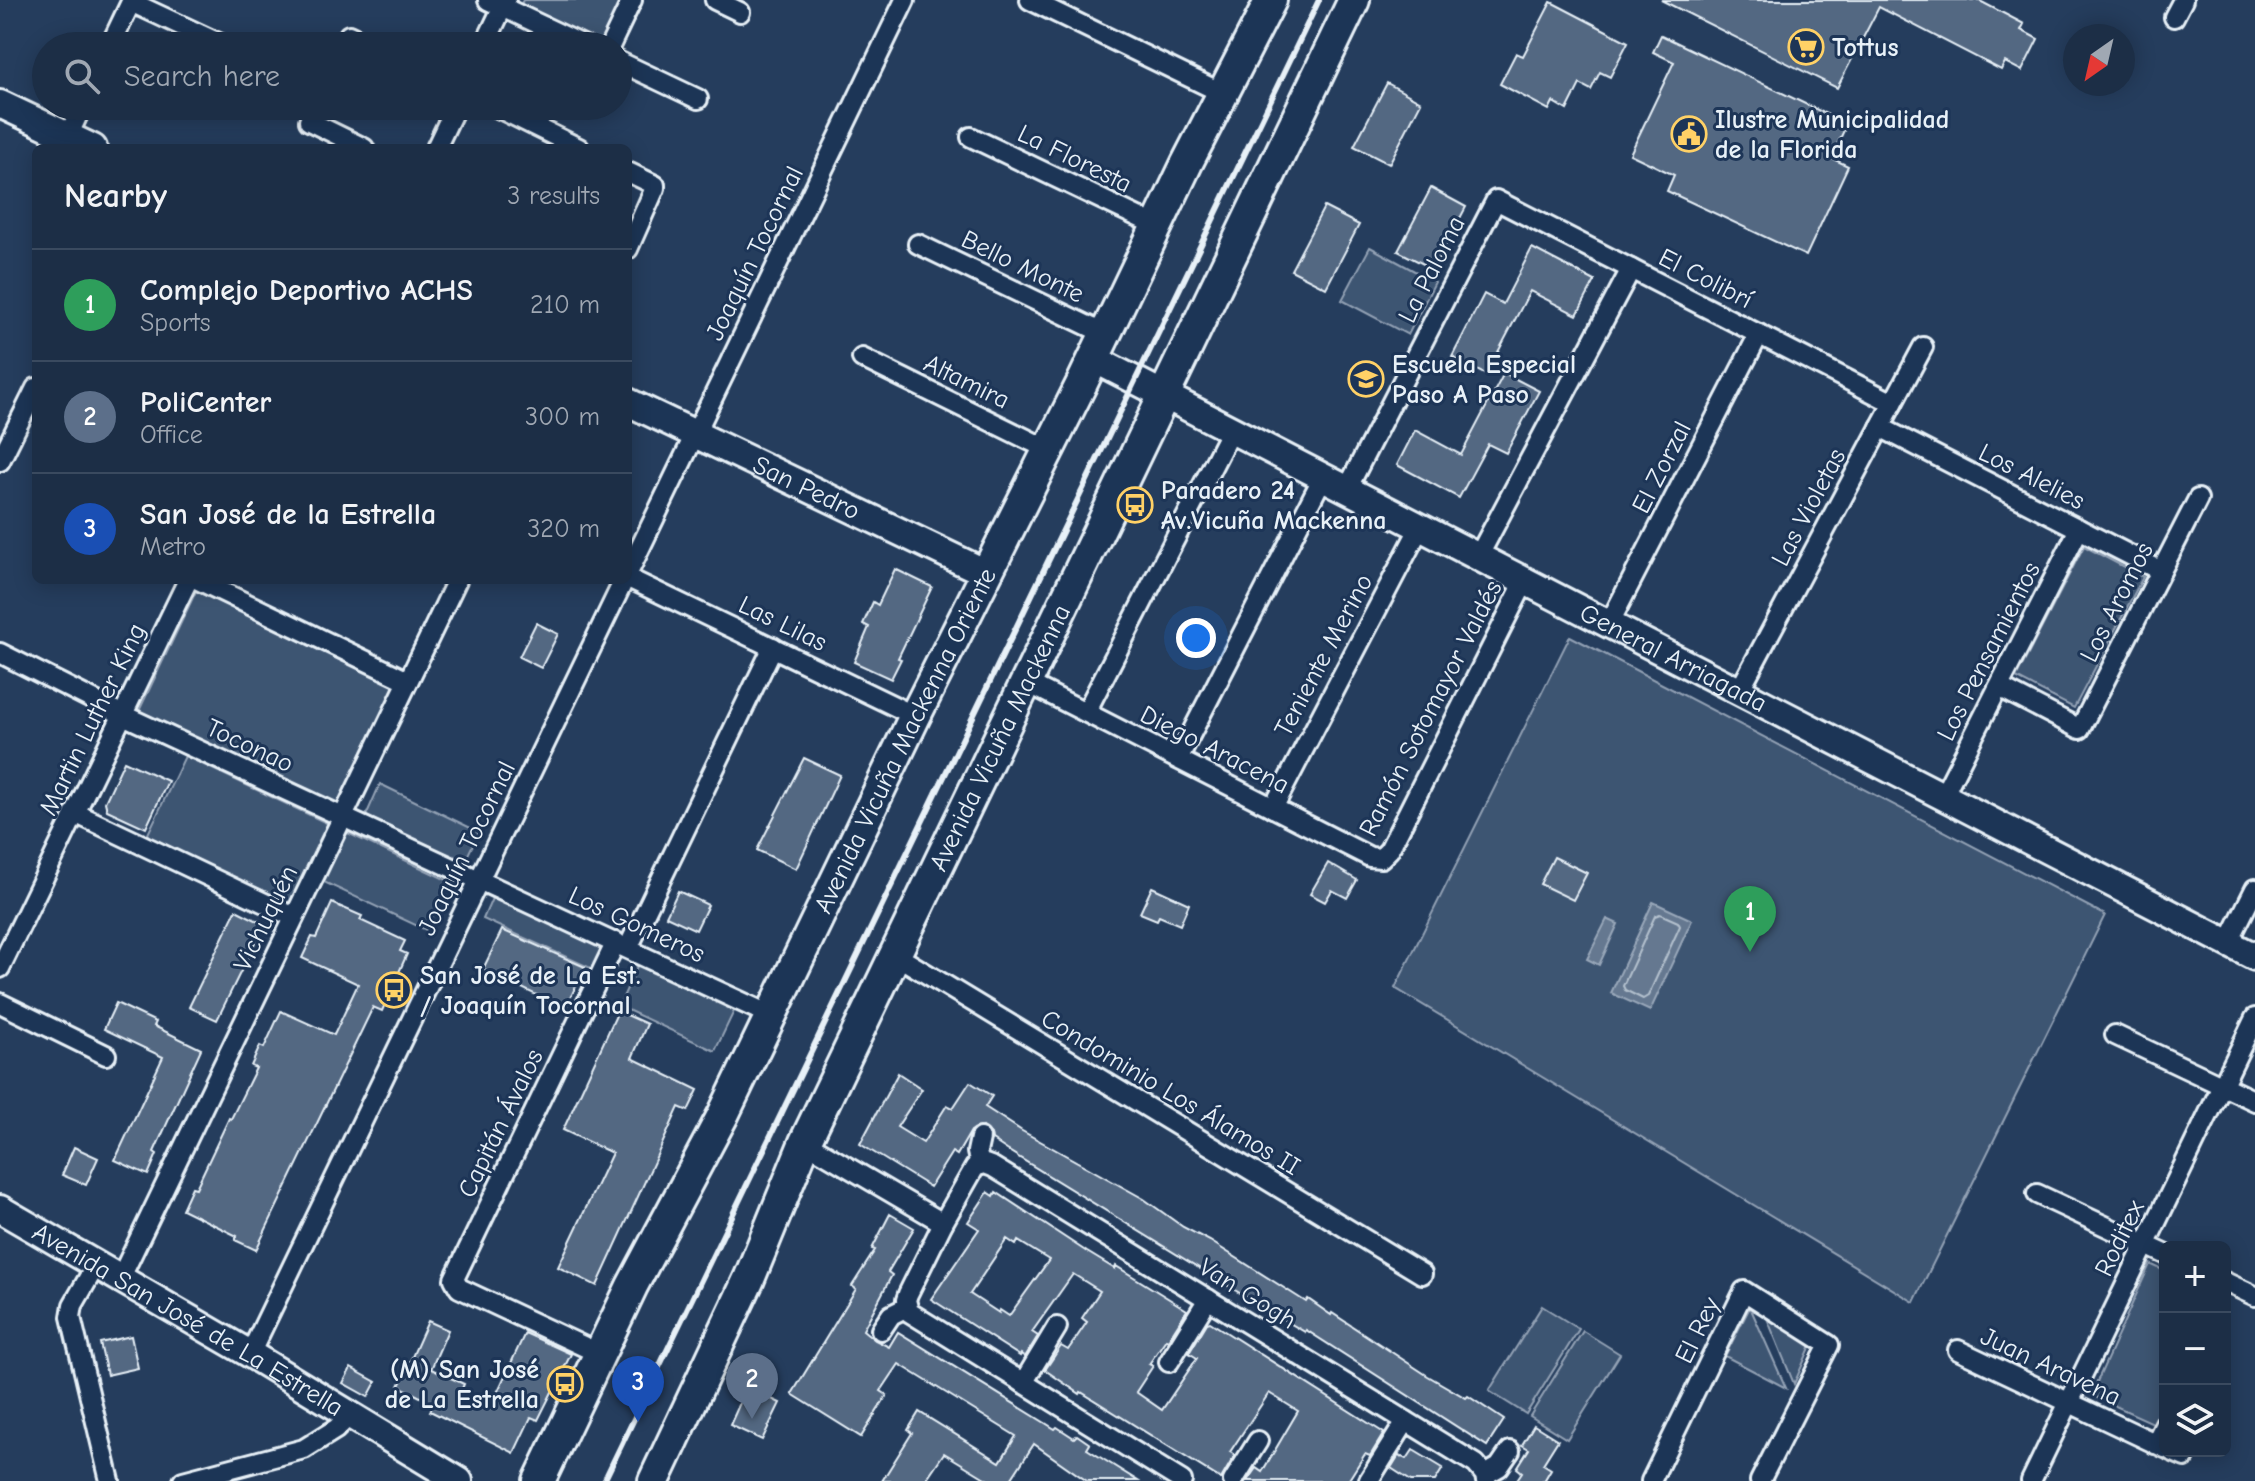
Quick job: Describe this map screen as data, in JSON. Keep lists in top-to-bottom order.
{
  "streets": {
    "main road": ["Avenida Vicuña Mackenna", "Avenida Vicuña Mackenna Oriente"],
    "street": [
      "La Floresta",
      "Joaquín Tocornal",
      "Bello Monte",
      "La Paloma",
      "El Colibrí",
      "Altamira",
      "El Zorzal",
      "Los Alelies",
      "San Pedro",
      "Las Violetas",
      "Los Aromos",
      "Las Lilas",
      "Los Pensamientos",
      "Teniente Merino",
      "General Arriagada",
      "Ramón Sotomayor Valdés",
      "Martin Luther King",
      "Toconao",
      "Diego Aracena",
      "Vichuquén",
      "Los Gomeros",
      "Condominio Los Álamos II",
      "Capitán Ávalos",
      "Roditex",
      "Van Gogh",
      "Avenida San José de La Estrella",
      "El Rey",
      "Juan Aravena"
    ]
  },
  "crossings": [
    ["La Floresta", "Avenida Vicuña Mackenna Oriente"],
    ["Joaquín Tocornal", "San Pedro"],
    ["Joaquín Tocornal", "Toconao"],
    ["Joaquín Tocornal", "Los Gomeros"],
    ["Joaquín Tocornal", "Avenida San José de La Estrella"],
    ["Bello Monte", "General Arriagada"],
    ["Bello Monte", "Avenida Vicuña Mackenna Oriente"],
    ["La Paloma", "El Colibrí"],
    ["La Paloma", "General Arriagada"],
    ["La Paloma", "Diego Aracena"],
    ["El Colibrí", "El Zorzal"],
    ["El Colibrí", "Las Violetas"],
    ["Altamira", "Avenida Vicuña Mackenna Oriente"],
    ["El Zorzal", "General Arriagada"],
    ["Los Alelies", "Las Violetas"],
    ["Los Alelies", "Los Aromos"],
    ["Los Alelies", "Los Pensamientos"],
    ["San Pedro", "Avenida Vicuña Mackenna Oriente"],
    ["Las Violetas", "General Arriagada"],
    ["Los Aromos", "Los Pensamientos"],
    ["Las Lilas", "Avenida Vicuña Mackenna Oriente"],
    ["Las Lilas", "Capitán Ávalos"],
    ["Los Pensamientos", "General Arriagada"],
    ["Teniente Merino", "General Arriagada"],
    ["Teniente Merino", "Diego Aracena"],
    ["General Arriagada", "Ramón Sotomayor Valdés"],
    ["General Arriagada", "Avenida Vicuña Mackenna"],
    ["General Arriagada", "Avenida Vicuña Mackenna Oriente"],
    ["Ramón Sotomayor Valdés", "Diego Aracena"],
    ["Martin Luther King", "Toconao"],
    ["Avenida Vicuña Mackenna", "Diego Aracena"],
    ["Avenida Vicuña Mackenna", "Condominio Los Álamos II"],
    ["Avenida Vicuña Mackenna Oriente", "Los Gomeros"],
    ["Avenida Vicuña Mackenna Oriente", "Capitán Ávalos"],
    ["Toconao", "Vichuquén"],
    ["Toconao", "Los Gomeros"],
    ["Vichuquén", "Avenida San José de La Estrella"],
    ["Los Gomeros", "Capitán Ávalos"],
    ["Roditex", "Juan Aravena"]
  ],
  "places": {
    "supermarket": ["Tottus"],
    "public building": ["Ilustre Municipalidad de la Florida"],
    "school or university": ["Escuela Especial Paso A Paso"],
    "bus stop": ["Paradero 24 Av.Vicuña Mackenna", "San José de La Est. / Joaquín Tocornal", "(M) San José de La Estrella"]
  },
  "north": "bottom left",
  "page": {
    "search": "Search here",
    "heading": ["Nearby", "3 results"],
    "list": [
      {
        "mark": "1",
        "name": "Complejo Deportivo ACHS",
        "note": "Sports",
        "value": "210 m"
      },
      {
        "mark": "2",
        "name": "PoliCenter",
        "note": "Office",
        "value": "300 m"
      },
      {
        "mark": "3",
        "name": "San José de la Estrella",
        "note": "Metro",
        "value": "320 m"
      }
    ],
    "pins": ["1", "2", "3"],
    "map_buttons": ["+", "−"]
  }
}
